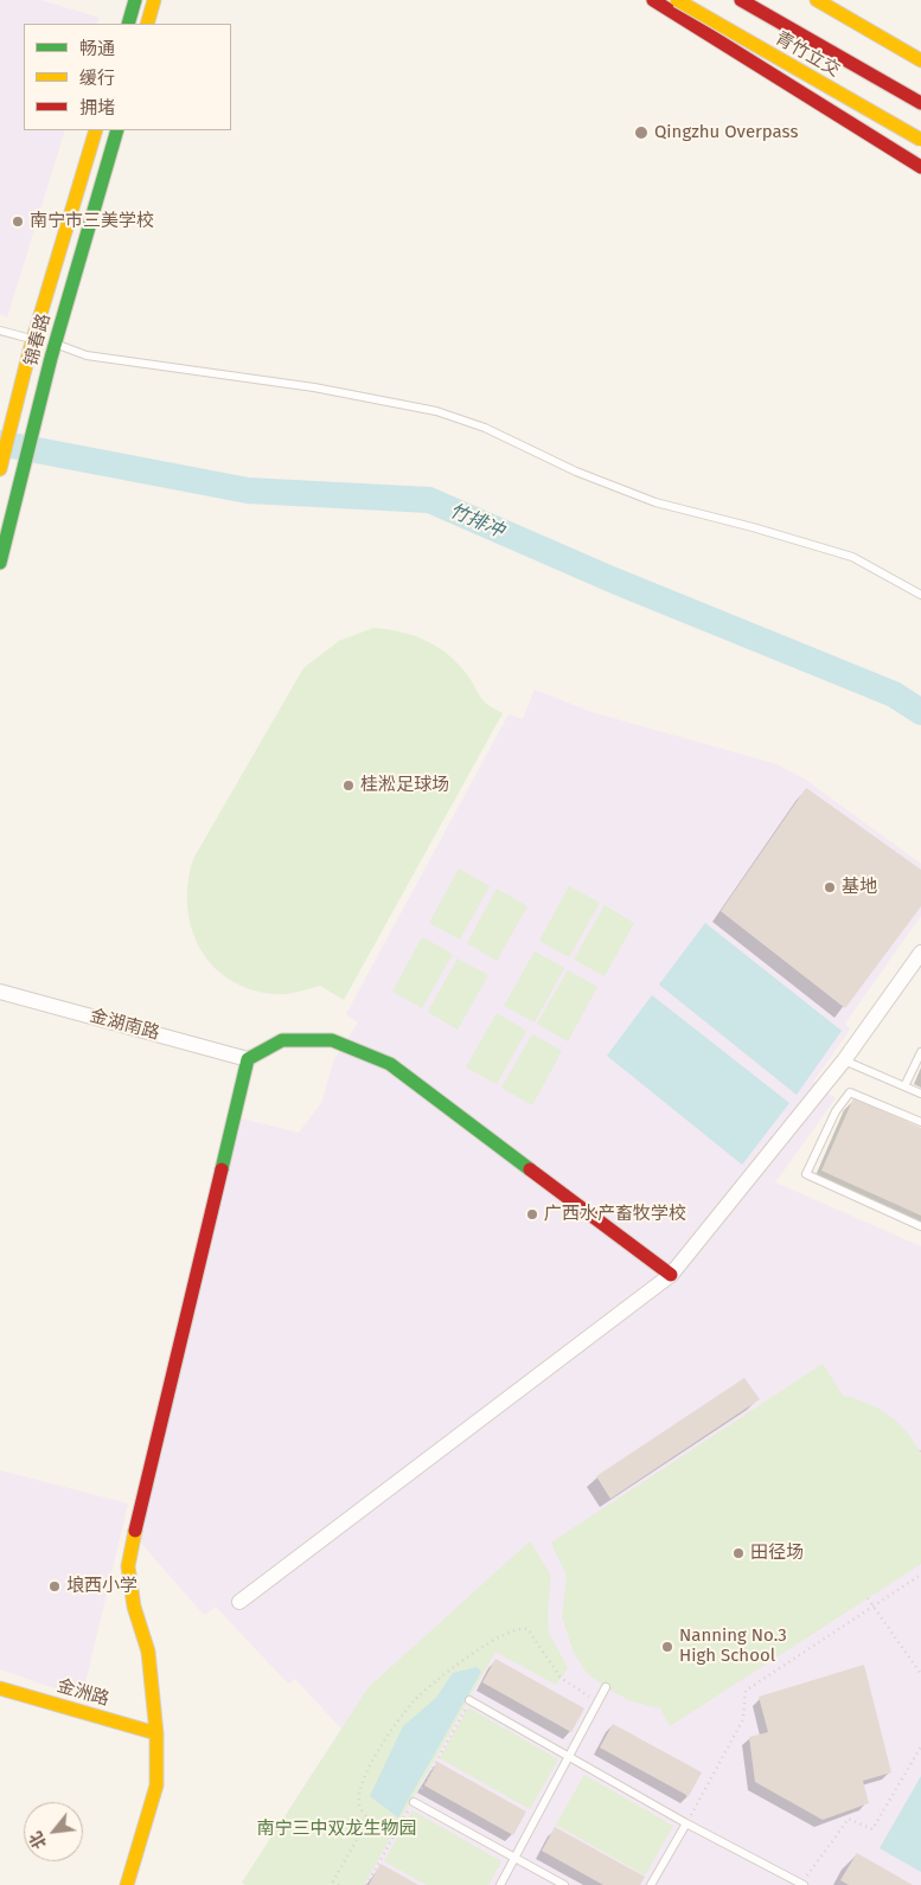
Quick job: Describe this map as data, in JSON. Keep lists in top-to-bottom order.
{
  "streets": {
    "main road": ["青竹立交", "锦春路", "金洲路"],
    "street": ["金湖南路"]
  },
  "water": ["竹排冲"],
  "parks": ["南宁三中双龙生物园"],
  "places": [
    "Qingzhu Overpass",
    "南宁市三美学校",
    "桂淞足球场",
    "基地",
    "广西水产畜牧学校",
    "田径场",
    "埌西小学",
    "Nanning No.3 High School"
  ],
  "legend": ["畅通", "缓行", "拥堵"],
  "north": "bottom left"
}
